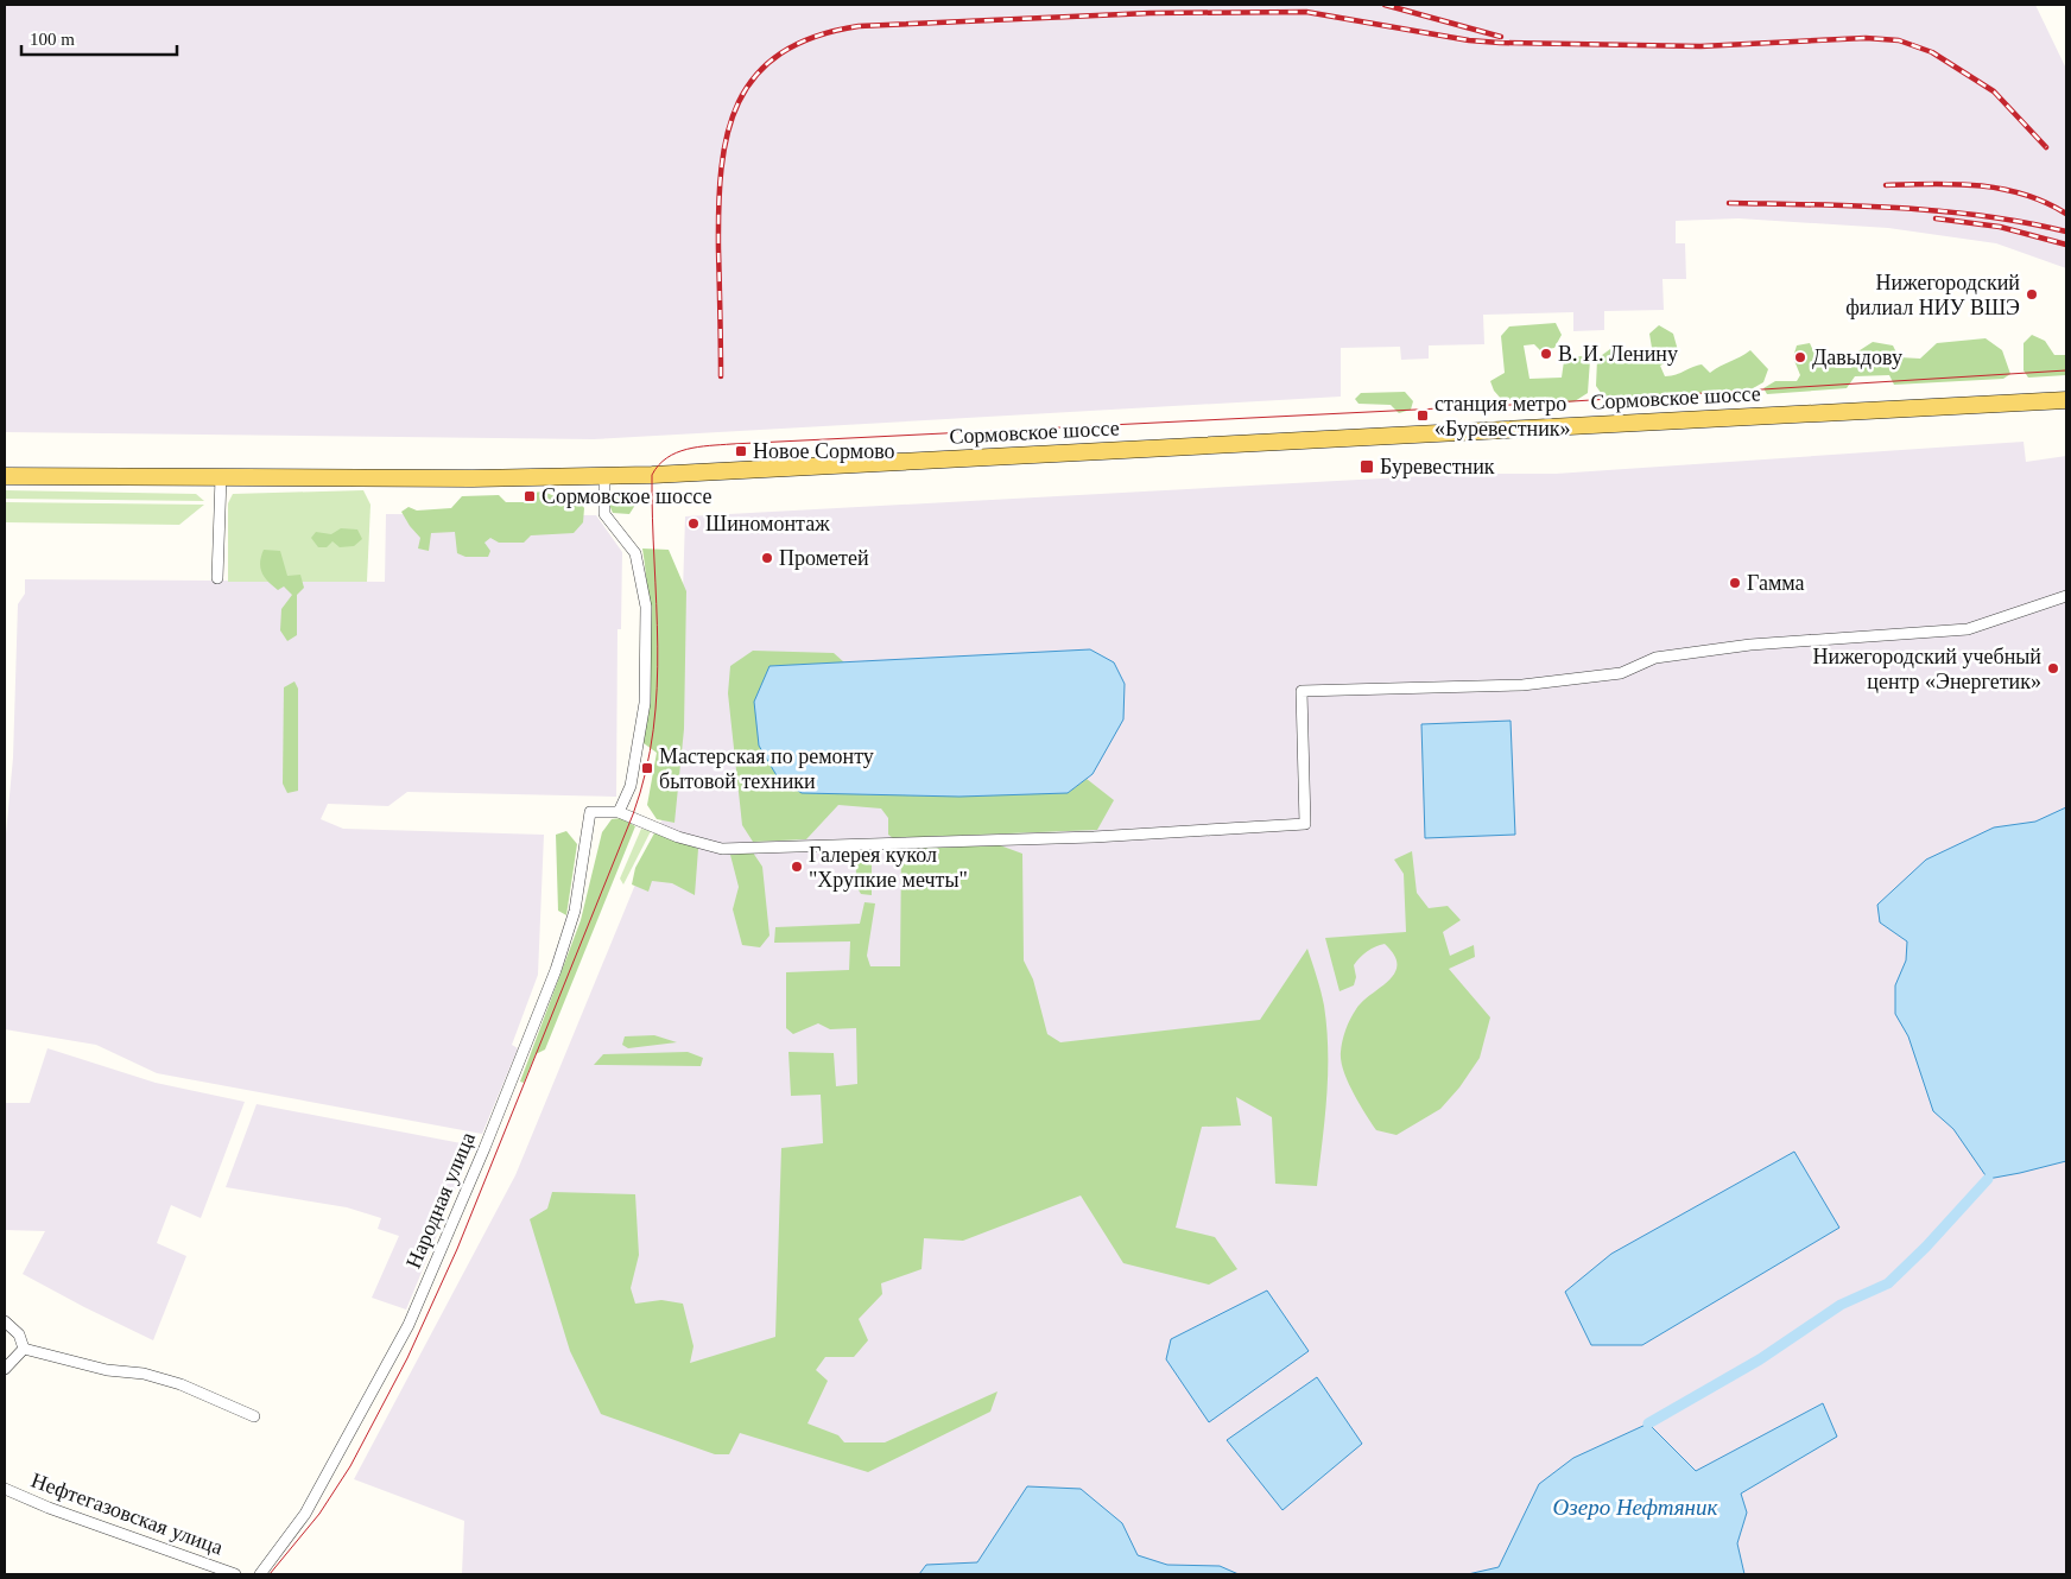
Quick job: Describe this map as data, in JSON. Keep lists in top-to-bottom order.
{
  "streets": {
    "main road": ["Сормовское шоссе"],
    "street": ["Народная улица", "Нефтегазовская улица"]
  },
  "water": ["Озеро Нефтяник"],
  "places": {
    "other": [
      "Нижегородский филиал НИУ ВШЭ",
      "В. И. Ленину",
      "Давыдову",
      "Шиномонтаж",
      "Прометей",
      "Гамма",
      "Нижегородский учебный центр «Энергетик»",
      "Галерея кукол \"Хрупкие мечты\""
    ],
    "transit": [
      "станция метро «Буревестник»",
      "Новое Сормово",
      "Буревестник",
      "Сормовское шоссе",
      "Мастерская по ремонту бытовой техники"
    ]
  },
  "scale_bar": "100 m"
}
